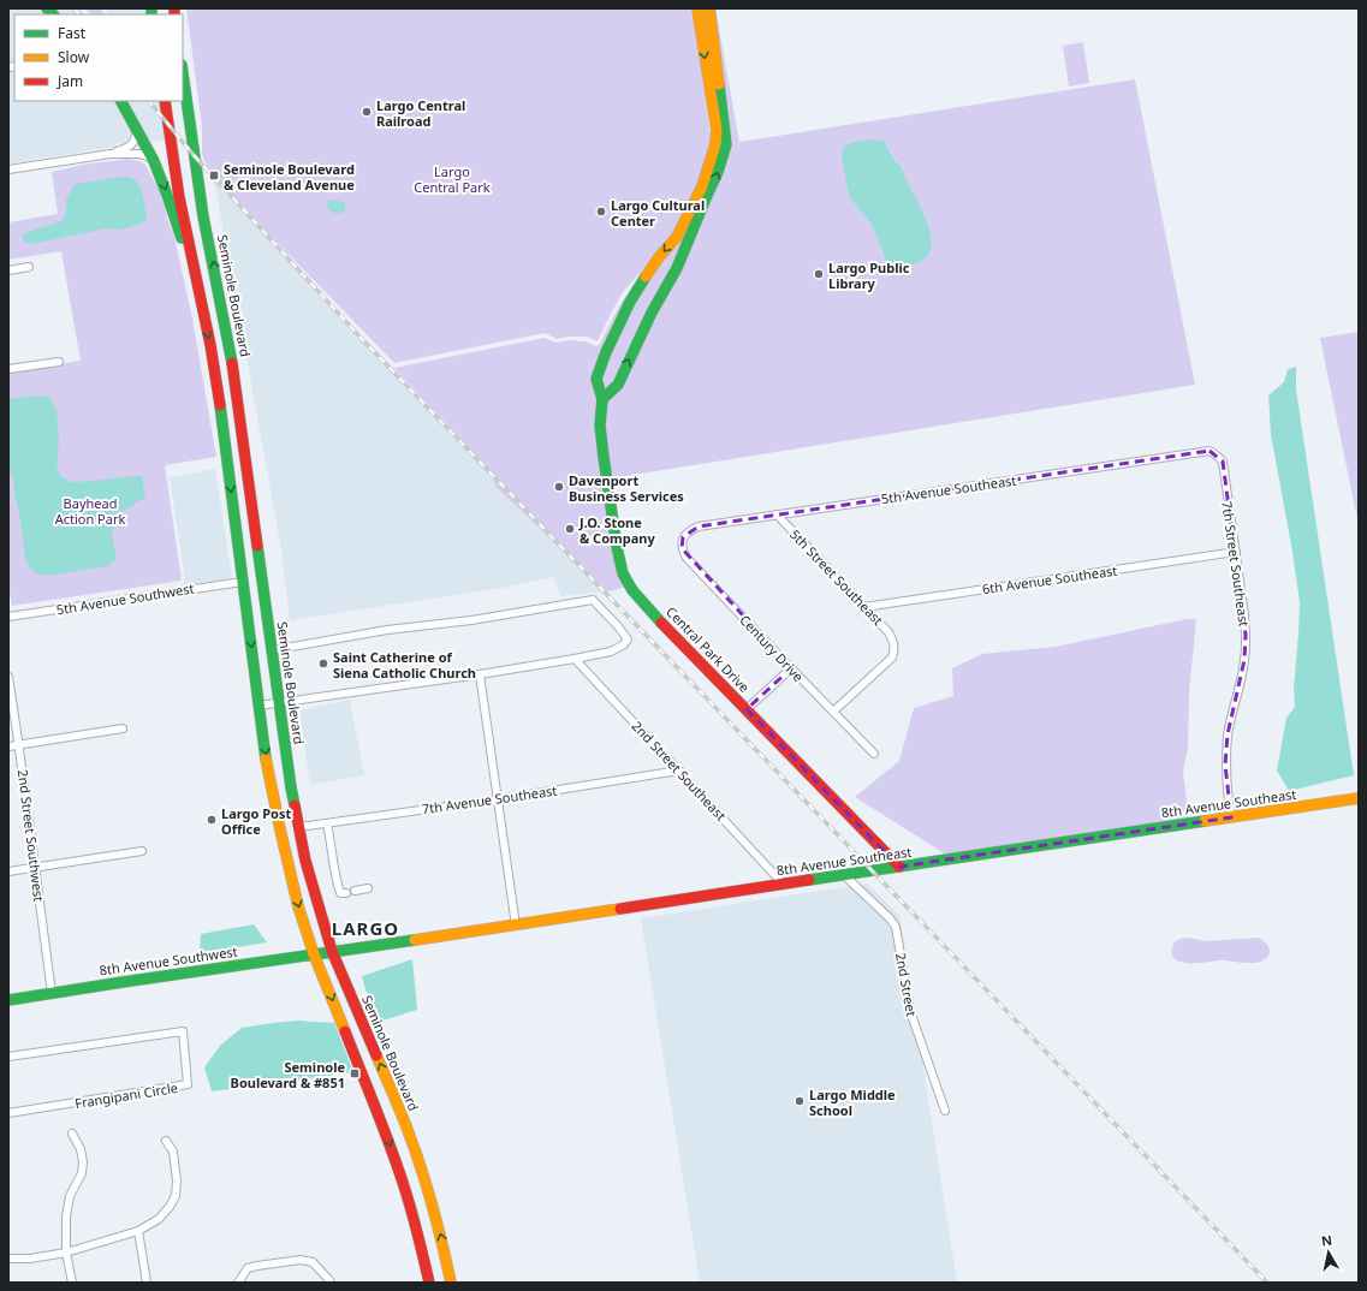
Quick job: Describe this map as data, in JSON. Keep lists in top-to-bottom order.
{
  "streets": {
    "street": [
      "Seminole Boulevard",
      "5th Avenue Southeast",
      "7th Street Southeast",
      "5th Street Southeast",
      "6th Avenue Southeast",
      "5th Avenue Southwest",
      "Century Drive",
      "Central Park Drive",
      "2nd Street Southeast",
      "7th Avenue Southeast",
      "8th Avenue Southeast",
      "2nd Street Southwest",
      "8th Avenue Southwest",
      "2nd Street",
      "Frangipani Circle"
    ]
  },
  "crossings": [
    ["Seminole Boulevard", "7th Avenue Southeast"],
    ["Seminole Boulevard", "8th Avenue Southeast"],
    ["Seminole Boulevard", "8th Avenue Southwest"],
    ["5th Avenue Southeast", "7th Street Southeast"],
    ["5th Avenue Southeast", "5th Street Southeast"],
    ["5th Avenue Southeast", "Century Drive"],
    ["7th Street Southeast", "6th Avenue Southeast"],
    ["7th Street Southeast", "8th Avenue Southeast"],
    ["5th Street Southeast", "6th Avenue Southeast"],
    ["5th Street Southeast", "Century Drive"],
    ["Central Park Drive", "8th Avenue Southeast"],
    ["2nd Street Southeast", "7th Avenue Southeast"],
    ["2nd Street Southeast", "8th Avenue Southeast"],
    ["8th Avenue Southeast", "8th Avenue Southwest"],
    ["8th Avenue Southeast", "2nd Street"],
    ["2nd Street Southwest", "8th Avenue Southwest"]
  ],
  "districts": ["LARGO"],
  "parks": ["Largo Central Park", "Bayhead Action Park"],
  "places": {
    "other": [
      "Largo Central Railroad",
      "Largo Cultural Center",
      "Largo Public Library",
      "Davenport Business Services",
      "J.O. Stone & Company",
      "Saint Catherine of Siena Catholic Church",
      "Largo Post Office",
      "Largo Middle School"
    ],
    "transit": ["Seminole Boulevard & Cleveland Avenue", "Seminole Boulevard & #851"]
  },
  "legend": ["Fast", "Slow", "Jam"],
  "north": "top"
}
